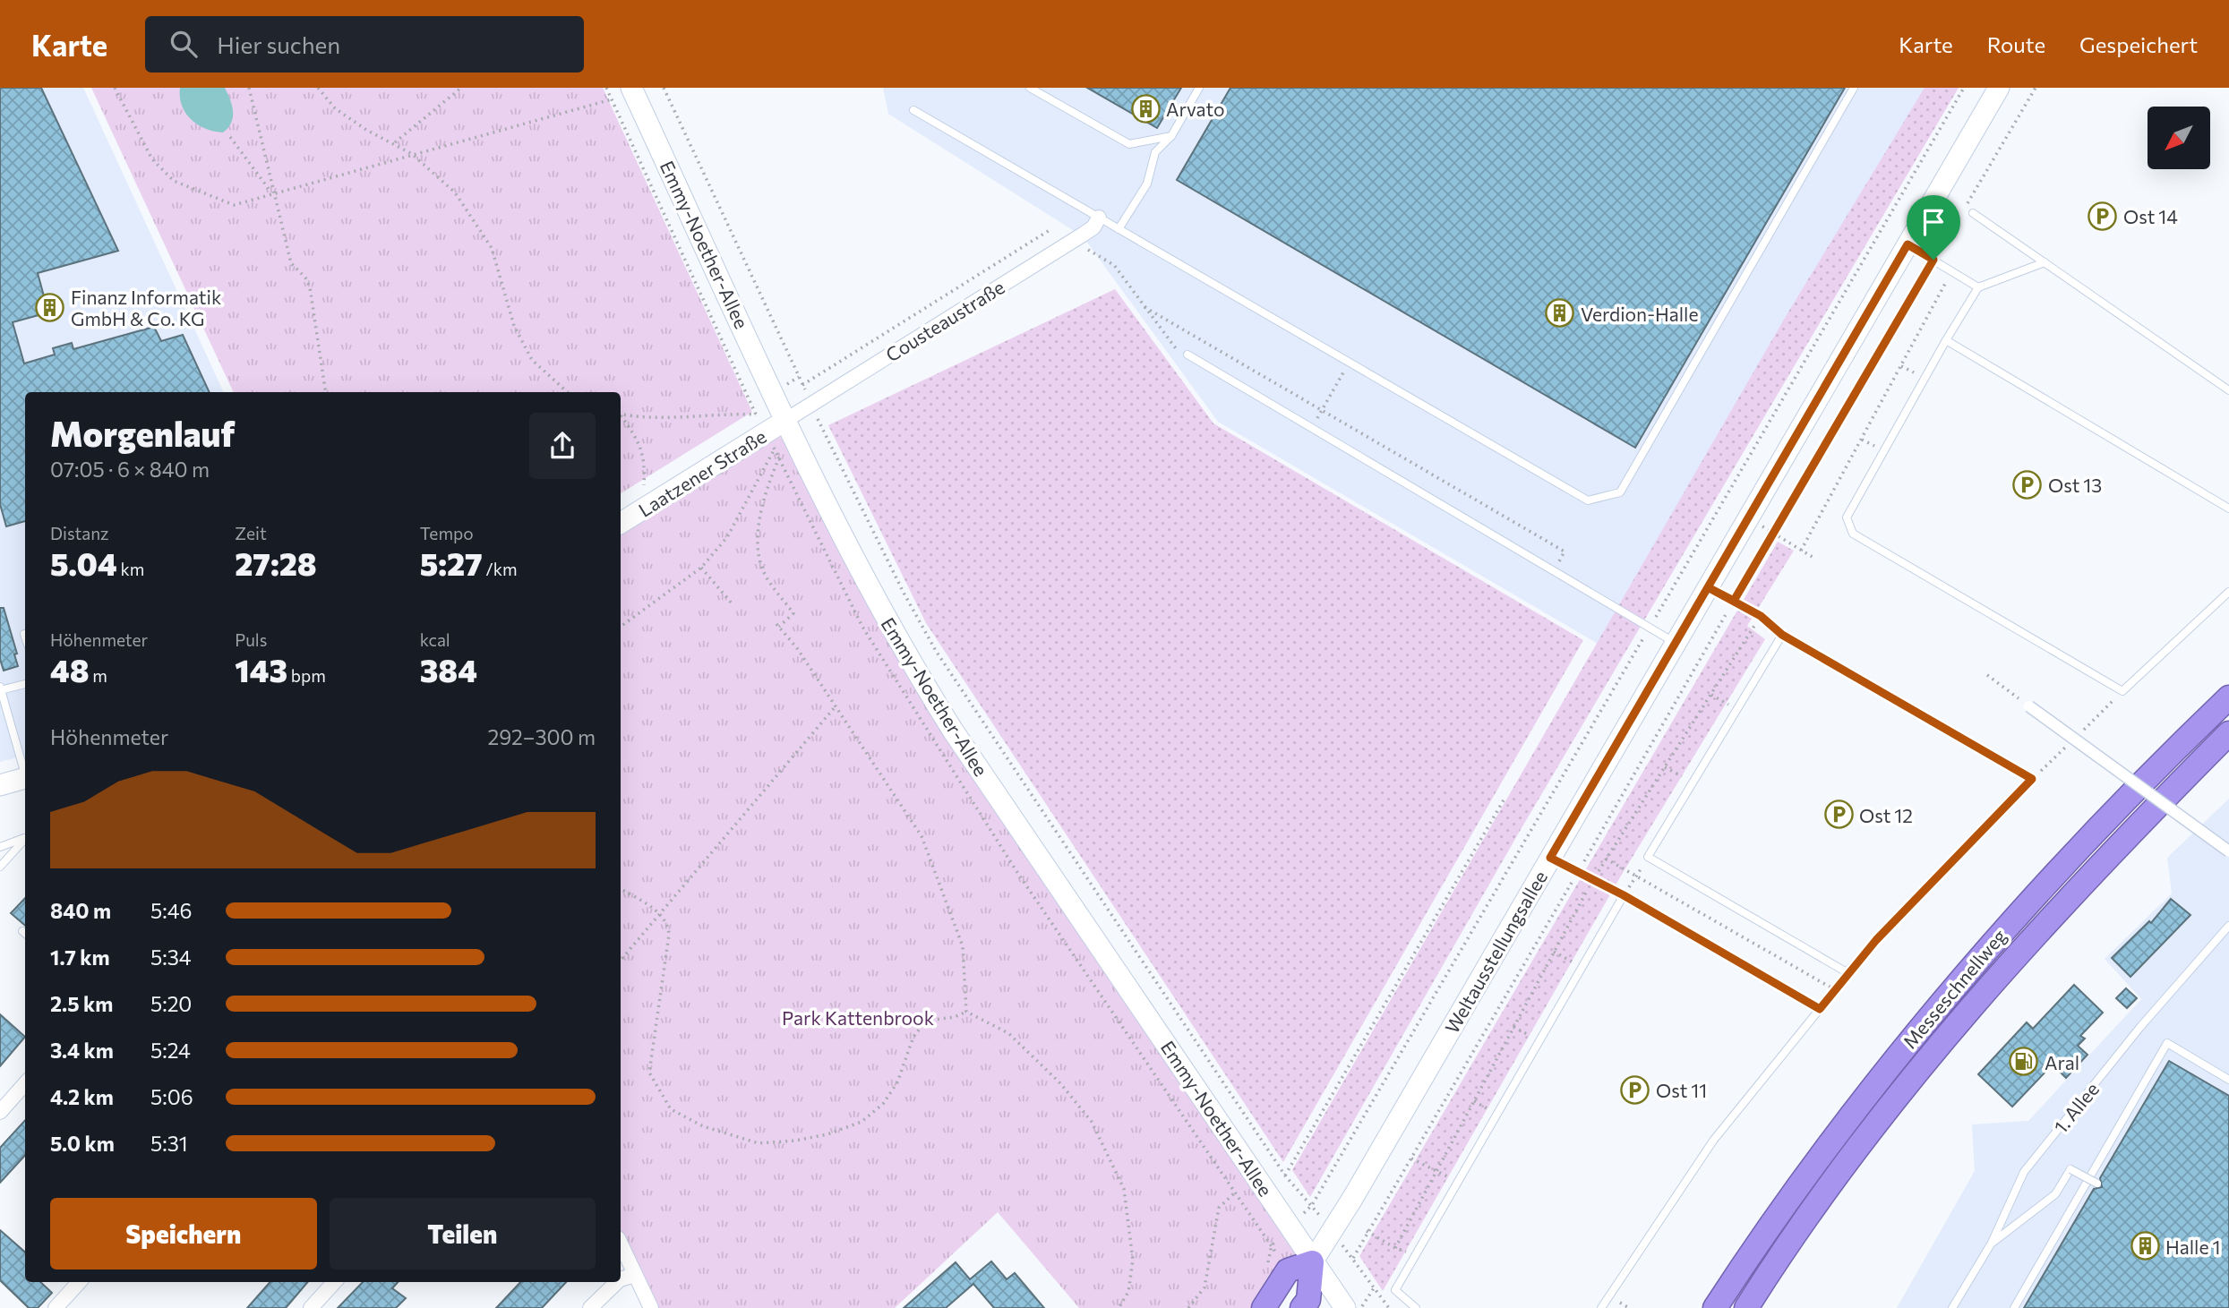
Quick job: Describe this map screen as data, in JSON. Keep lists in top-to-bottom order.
{
  "streets": {
    "highway": ["Messeschnellweg"],
    "main road": ["Emmy-Noether-Allee", "Laatzener Straße", "Weltausstellungsallee"],
    "street": ["Cousteaustraße"],
    "lane": ["1. Allee"]
  },
  "crossings": [
    ["Emmy-Noether-Allee", "Cousteaustraße"],
    ["Emmy-Noether-Allee", "Laatzener Straße"],
    ["Emmy-Noether-Allee", "Weltausstellungsallee"],
    ["Cousteaustraße", "Laatzener Straße"]
  ],
  "parks": ["Park Kattenbrook"],
  "places": {
    "building": [
      "Arvato",
      "Finanz Informatik GmbH & Co. KG",
      "Verdion-Halle",
      "Halle 1"
    ],
    "parking": [
      "Ost 14",
      "Ost 13",
      "Ost 12",
      "Ost 11"
    ],
    "fuel station": ["Aral"]
  },
  "north": "bottom left",
  "page": {
    "header": "Karte",
    "search": "Hier suchen",
    "nav": ["Karte", "Route", "Gespeichert"],
    "heading": ["Morgenlauf", "07:05 · 6 × 840 m"],
    "stats": [
      ["Distanz", "5.04 km"],
      ["Zeit", "27:28"],
      ["Tempo", "5:27 /km"],
      ["Höhenmeter", "48 m"],
      ["Puls", "143 bpm"],
      ["kcal", "384"]
    ],
    "chart": ["Höhenmeter", "292–300 m"],
    "list": [
      {
        "name": "840 m",
        "note": "5:46"
      },
      {
        "name": "1.7 km",
        "note": "5:34"
      },
      {
        "name": "2.5 km",
        "note": "5:20"
      },
      {
        "name": "3.4 km",
        "note": "5:24"
      },
      {
        "name": "4.2 km",
        "note": "5:06"
      },
      {
        "name": "5.0 km",
        "note": "5:31"
      }
    ],
    "buttons": ["Speichern", "Teilen"]
  }
}
